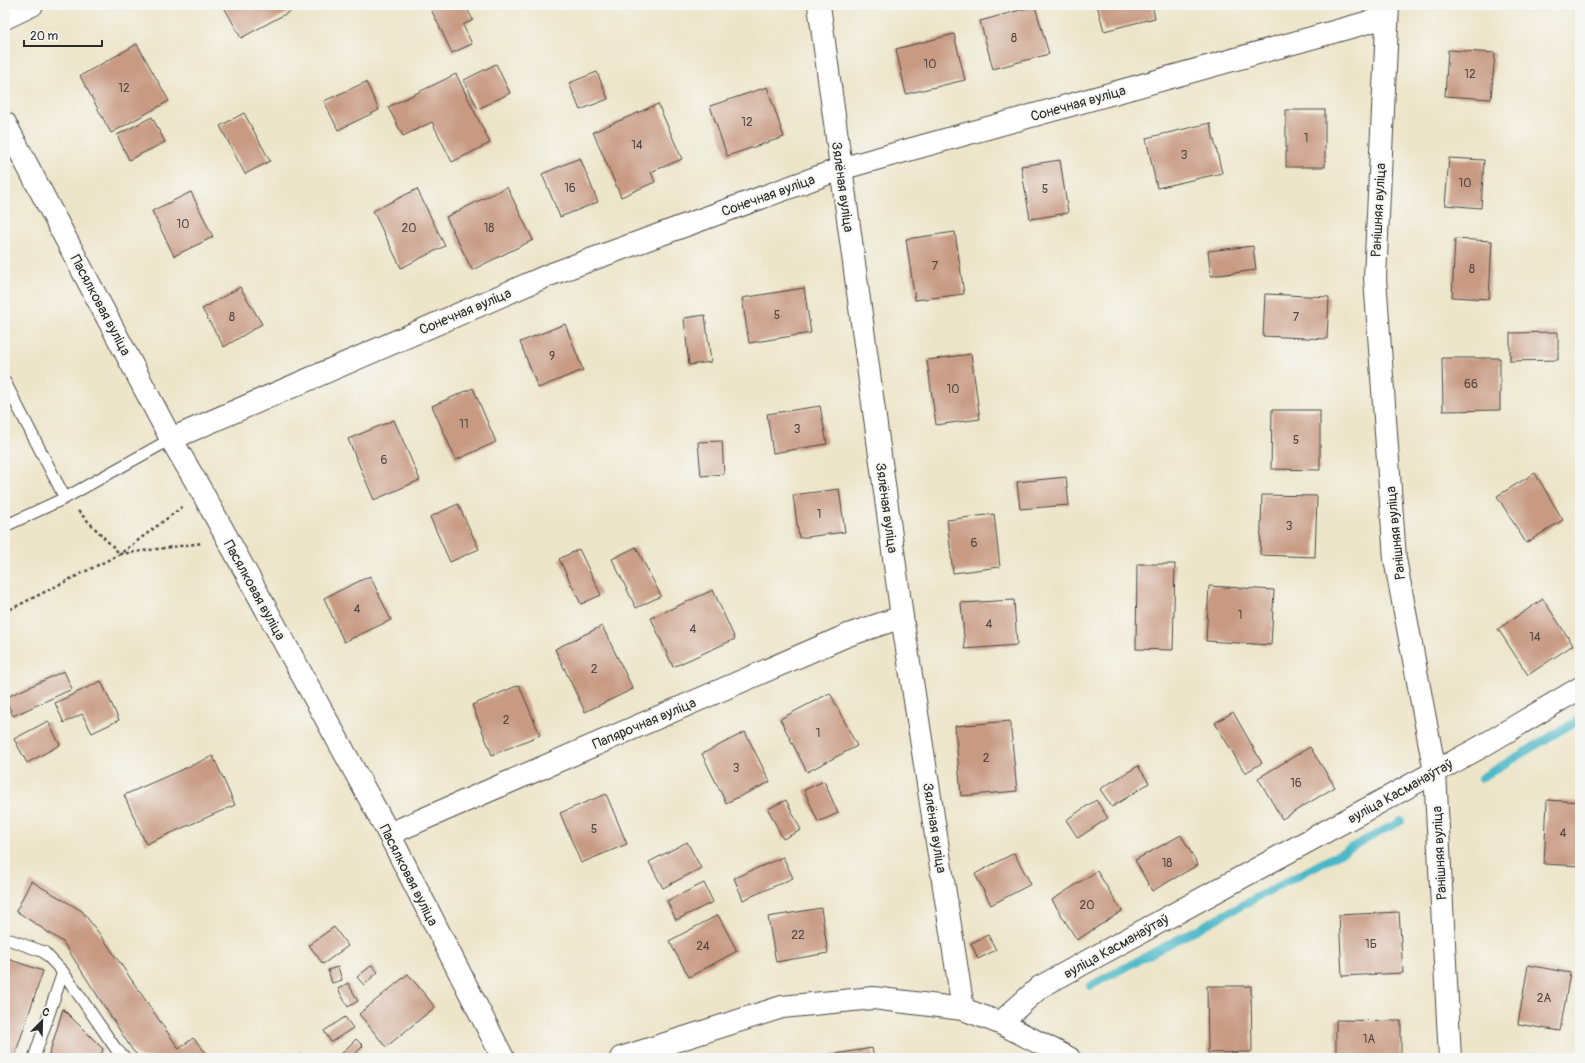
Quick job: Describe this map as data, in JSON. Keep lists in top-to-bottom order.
{
  "streets": {
    "street": [
      "Сонечная вуліца",
      "Зялёная вуліца",
      "Ранішняя вуліца",
      "Пасялковая вуліца",
      "Папярочная вуліца",
      "вуліца Касманаўтаў"
    ]
  },
  "crossings": [
    ["Сонечная вуліца", "Зялёная вуліца"],
    ["Сонечная вуліца", "Ранішняя вуліца"],
    ["Сонечная вуліца", "Пасялковая вуліца"],
    ["Зялёная вуліца", "Папярочная вуліца"],
    ["Ранішняя вуліца", "вуліца Касманаўтаў"],
    ["Пасялковая вуліца", "Папярочная вуліца"]
  ],
  "house_numbers": [
    "8",
    "10",
    "12",
    "12",
    "12",
    "1",
    "14",
    "3",
    "10",
    "16",
    "5",
    "10",
    "20",
    "18",
    "7",
    "8",
    "5",
    "8",
    "7",
    "9",
    "66",
    "10",
    "11",
    "3",
    "5",
    "6",
    "1",
    "3",
    "6",
    "4",
    "1",
    "4",
    "4",
    "14",
    "2",
    "2",
    "1",
    "2",
    "3",
    "16",
    "5",
    "4",
    "18",
    "20",
    "22",
    "1Б",
    "24",
    "2А",
    "1А"
  ],
  "scale_bar": "20 m",
  "north": "top right"
}
